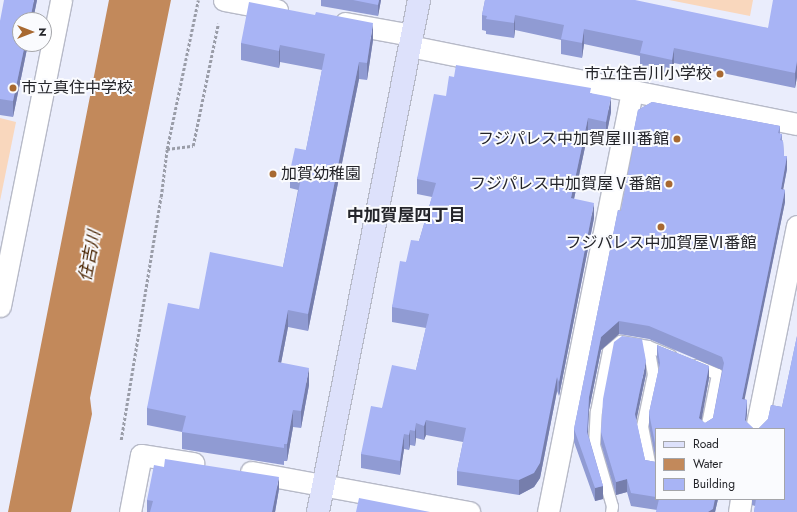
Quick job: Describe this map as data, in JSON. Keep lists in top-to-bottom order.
{
  "districts": ["中加賀屋四丁目"],
  "water": ["住吉川"],
  "places": [
    "市立住吉川小学校",
    "市立真住中学校",
    "フジパレス中加賀屋Ⅲ番館",
    "加賀幼稚園",
    "フジパレス中加賀屋Ⅴ番館",
    "フジパレス中加賀屋Ⅵ番館"
  ],
  "legend": ["Road", "Water", "Building"],
  "north": "right"
}
